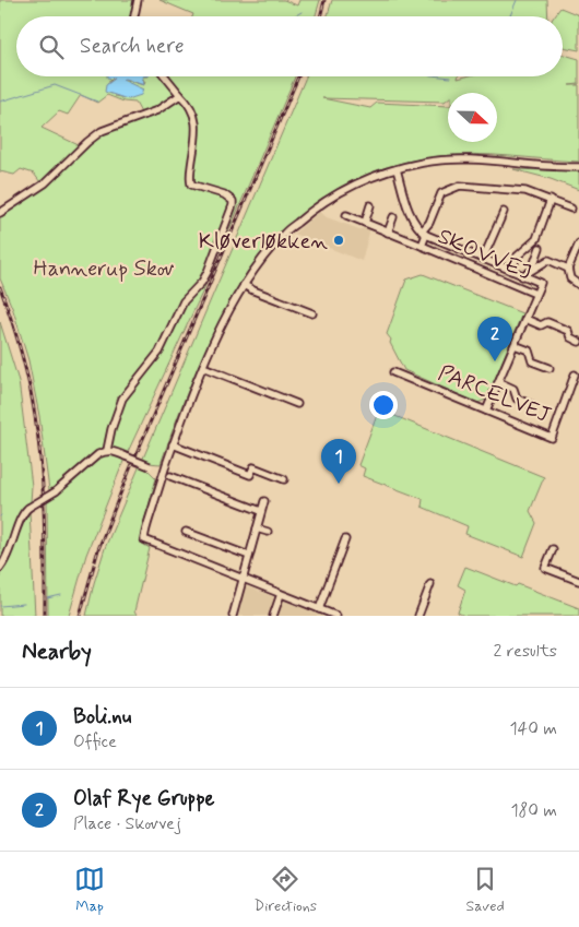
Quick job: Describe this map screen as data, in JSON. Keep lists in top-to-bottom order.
{
  "streets": {
    "street": ["SKOVVEJ", "PARCELVEJ"]
  },
  "crossings": [
    ["SKOVVEJ", "PARCELVEJ"]
  ],
  "parks": ["Hannerup Skov"],
  "places": ["Kløverløkken"],
  "north": "right",
  "page": {
    "search": "Search here",
    "pins": ["2", "1"],
    "heading": ["Nearby", "2 results"],
    "list": [
      {
        "mark": "1",
        "name": "Boli.nu",
        "note": "Office",
        "value": "140 m"
      },
      {
        "mark": "2",
        "name": "Olaf Rye Gruppe",
        "note": "Place · Skovvej",
        "value": "180 m"
      }
    ],
    "nav": ["Map", "Directions", "Saved"]
  }
}
